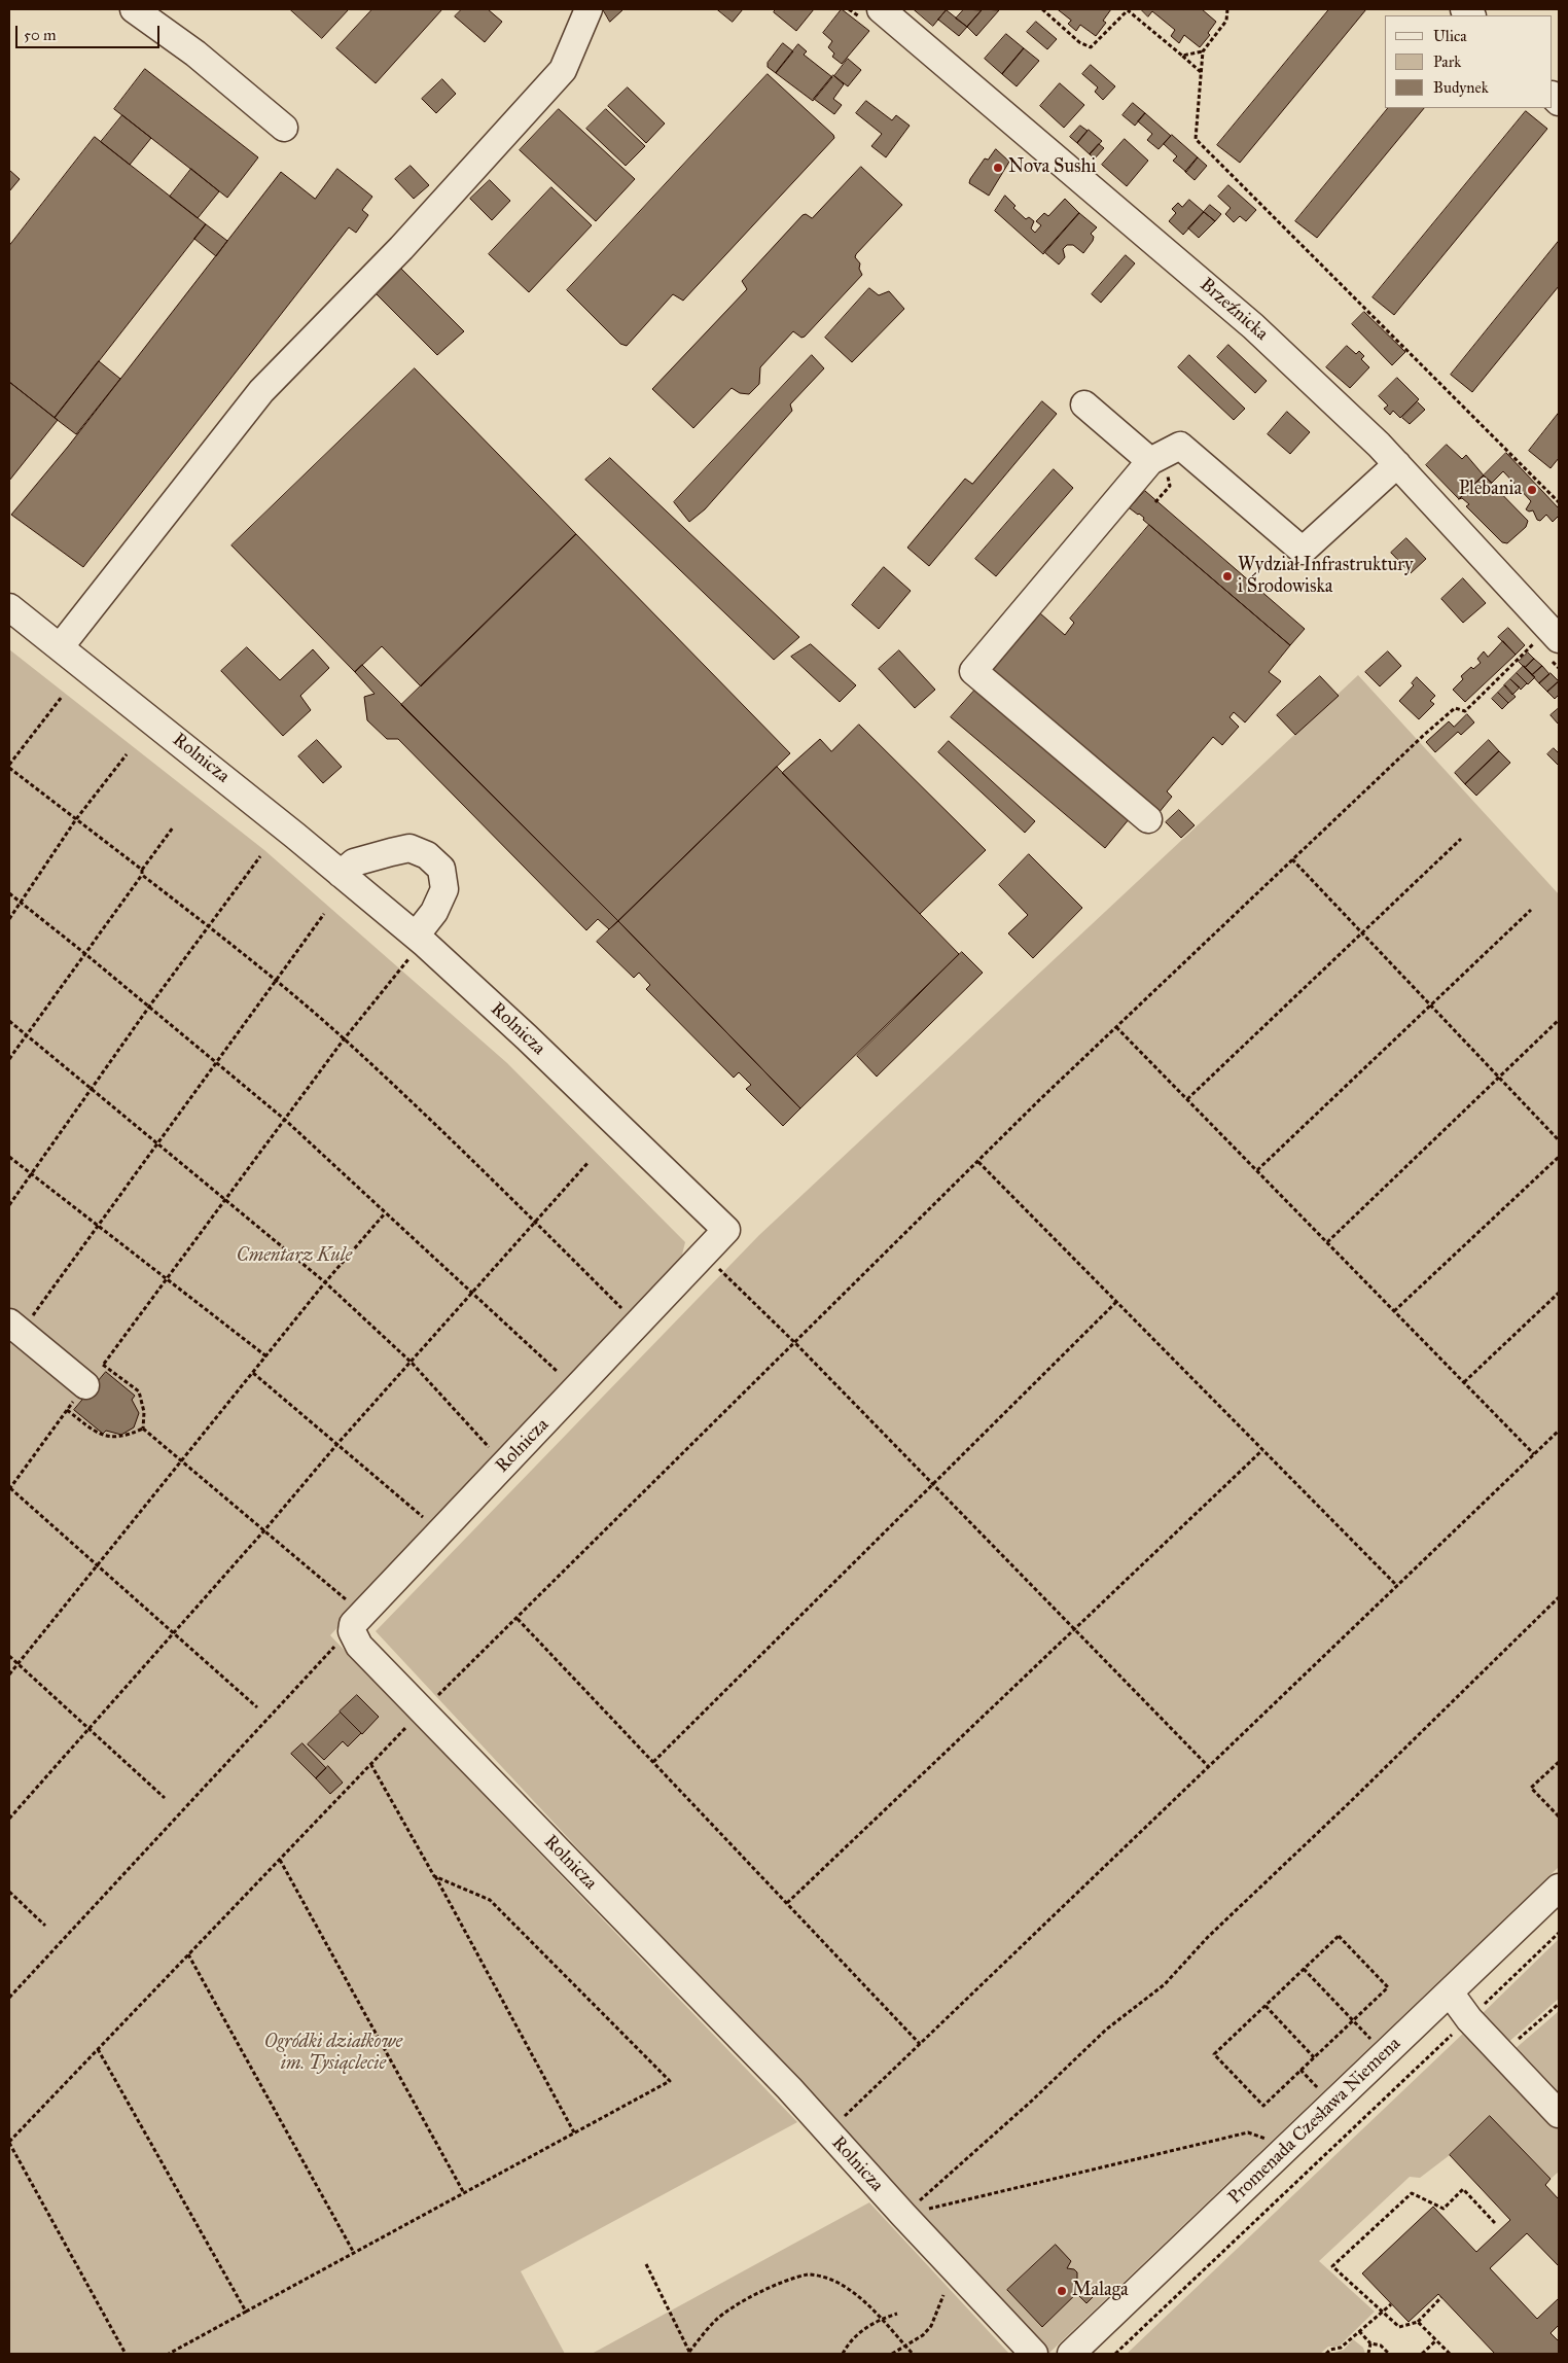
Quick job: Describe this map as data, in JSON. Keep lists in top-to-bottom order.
{
  "streets": {
    "street": ["Brzeźnicka", "Rolnicza", "Promenada Czesława Niemena"]
  },
  "parks": ["Cmentarz Kule", "Ogródki działkowe im. Tysiąclecie"],
  "places": [
    "Nova Sushi",
    "Plebania",
    "Wydział Infrastruktury i Środowiska",
    "Malaga"
  ],
  "legend": ["Ulica", "Park", "Budynek"],
  "scale_bar": "50 m"
}
